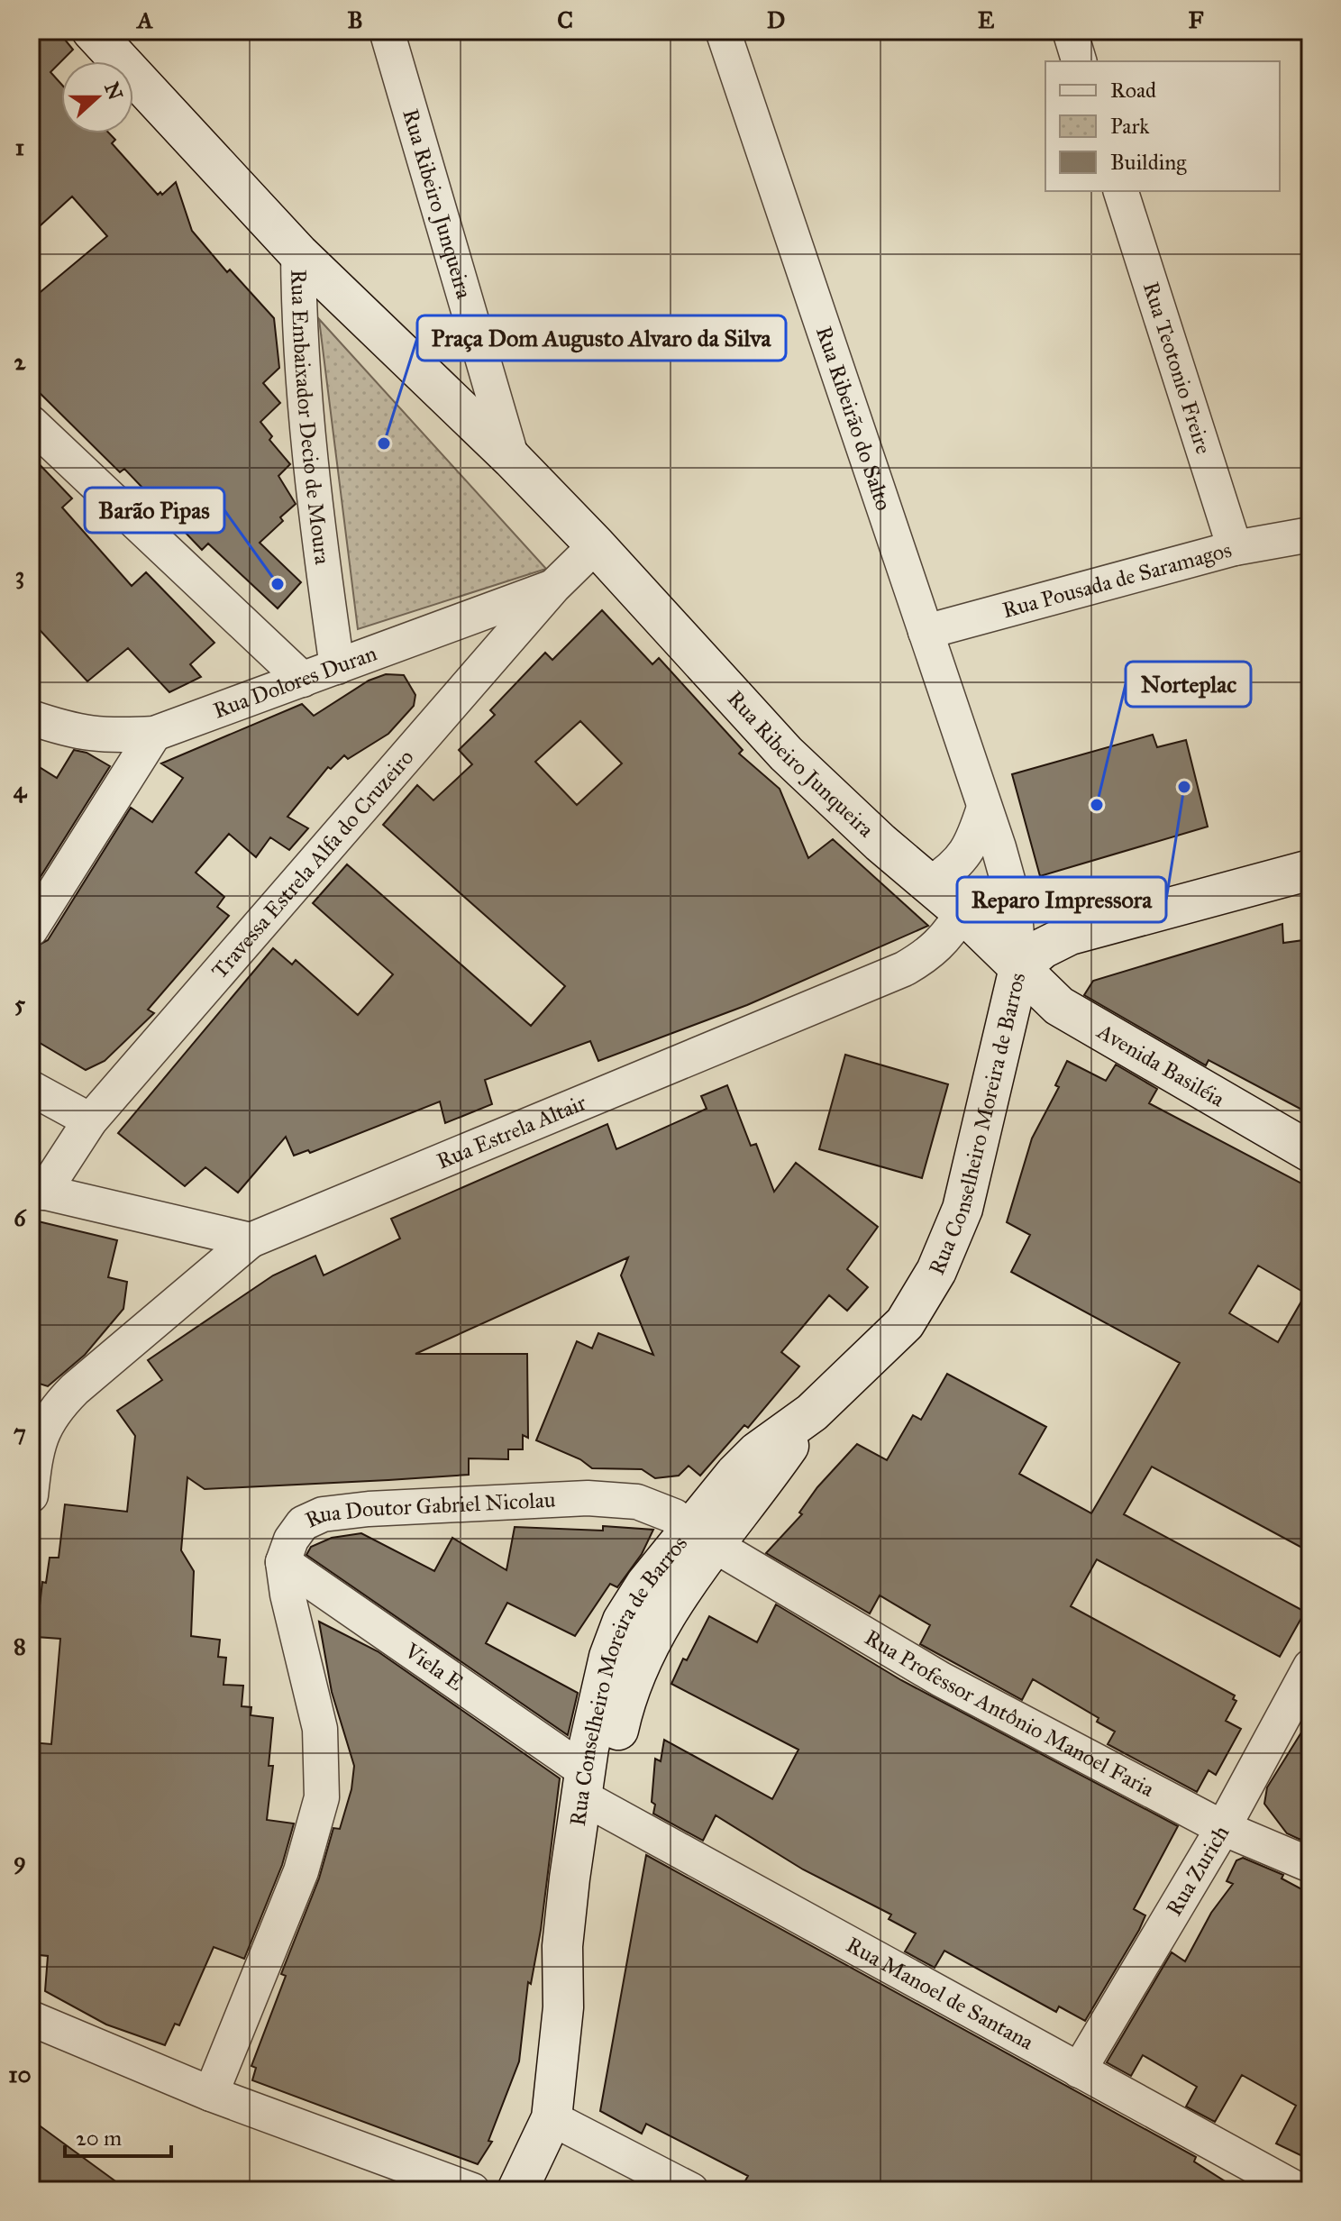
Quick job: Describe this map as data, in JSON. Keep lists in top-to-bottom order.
{
  "streets": {
    "street": [
      "Rua Ribeiro Junqueira",
      "Rua Teotonio Freire",
      "Rua Embaixador Decio de Moura",
      "Rua Ribeirão do Salto",
      "Rua Pousada de Saramagos",
      "Rua Dolores Duran",
      "Travessa Estrela Alfa do Cruzeiro",
      "Avenida Basiléia",
      "Rua Conselheiro Moreira de Barros",
      "Rua Estrela Altair",
      "Rua Doutor Gabriel Nicolau",
      "Viela E",
      "Rua Professor Antônio Manoel Faria",
      "Rua Zurich",
      "Rua Manoel de Santana"
    ]
  },
  "crossings": [
    ["Rua Ribeiro Junqueira", "Rua Embaixador Decio de Moura"],
    ["Rua Ribeiro Junqueira", "Rua Ribeirão do Salto"],
    ["Rua Ribeiro Junqueira", "Travessa Estrela Alfa do Cruzeiro"],
    ["Rua Ribeiro Junqueira", "Avenida Basiléia"],
    ["Rua Ribeiro Junqueira", "Rua Conselheiro Moreira de Barros"],
    ["Rua Ribeiro Junqueira", "Rua Estrela Altair"],
    ["Rua Teotonio Freire", "Rua Pousada de Saramagos"],
    ["Rua Embaixador Decio de Moura", "Rua Dolores Duran"],
    ["Rua Ribeirão do Salto", "Rua Pousada de Saramagos"],
    ["Rua Ribeirão do Salto", "Avenida Basiléia"],
    ["Rua Ribeirão do Salto", "Rua Conselheiro Moreira de Barros"],
    ["Rua Dolores Duran", "Travessa Estrela Alfa do Cruzeiro"],
    ["Avenida Basiléia", "Rua Conselheiro Moreira de Barros"],
    ["Rua Conselheiro Moreira de Barros", "Rua Doutor Gabriel Nicolau"],
    ["Rua Conselheiro Moreira de Barros", "Viela E"],
    ["Rua Conselheiro Moreira de Barros", "Rua Professor Antônio Manoel Faria"],
    ["Rua Conselheiro Moreira de Barros", "Rua Manoel de Santana"],
    ["Rua Doutor Gabriel Nicolau", "Viela E"],
    ["Rua Doutor Gabriel Nicolau", "Rua Professor Antônio Manoel Faria"],
    ["Viela E", "Rua Manoel de Santana"],
    ["Rua Professor Antônio Manoel Faria", "Rua Zurich"],
    ["Rua Zurich", "Rua Manoel de Santana"]
  ],
  "places": [
    "Praça Dom Augusto Alvaro da Silva",
    "Barão Pipas",
    "Reparo Impressora",
    "Norteplac"
  ],
  "legend": ["Road", "Park", "Building"],
  "scale_bar": "20 m",
  "north": "right",
  "grid": {
    "columns": [
      "A",
      "B",
      "C",
      "D",
      "E",
      "F"
    ],
    "rows": [
      "1",
      "2",
      "3",
      "4",
      "5",
      "6",
      "7",
      "8",
      "9",
      "10"
    ]
  }
}
